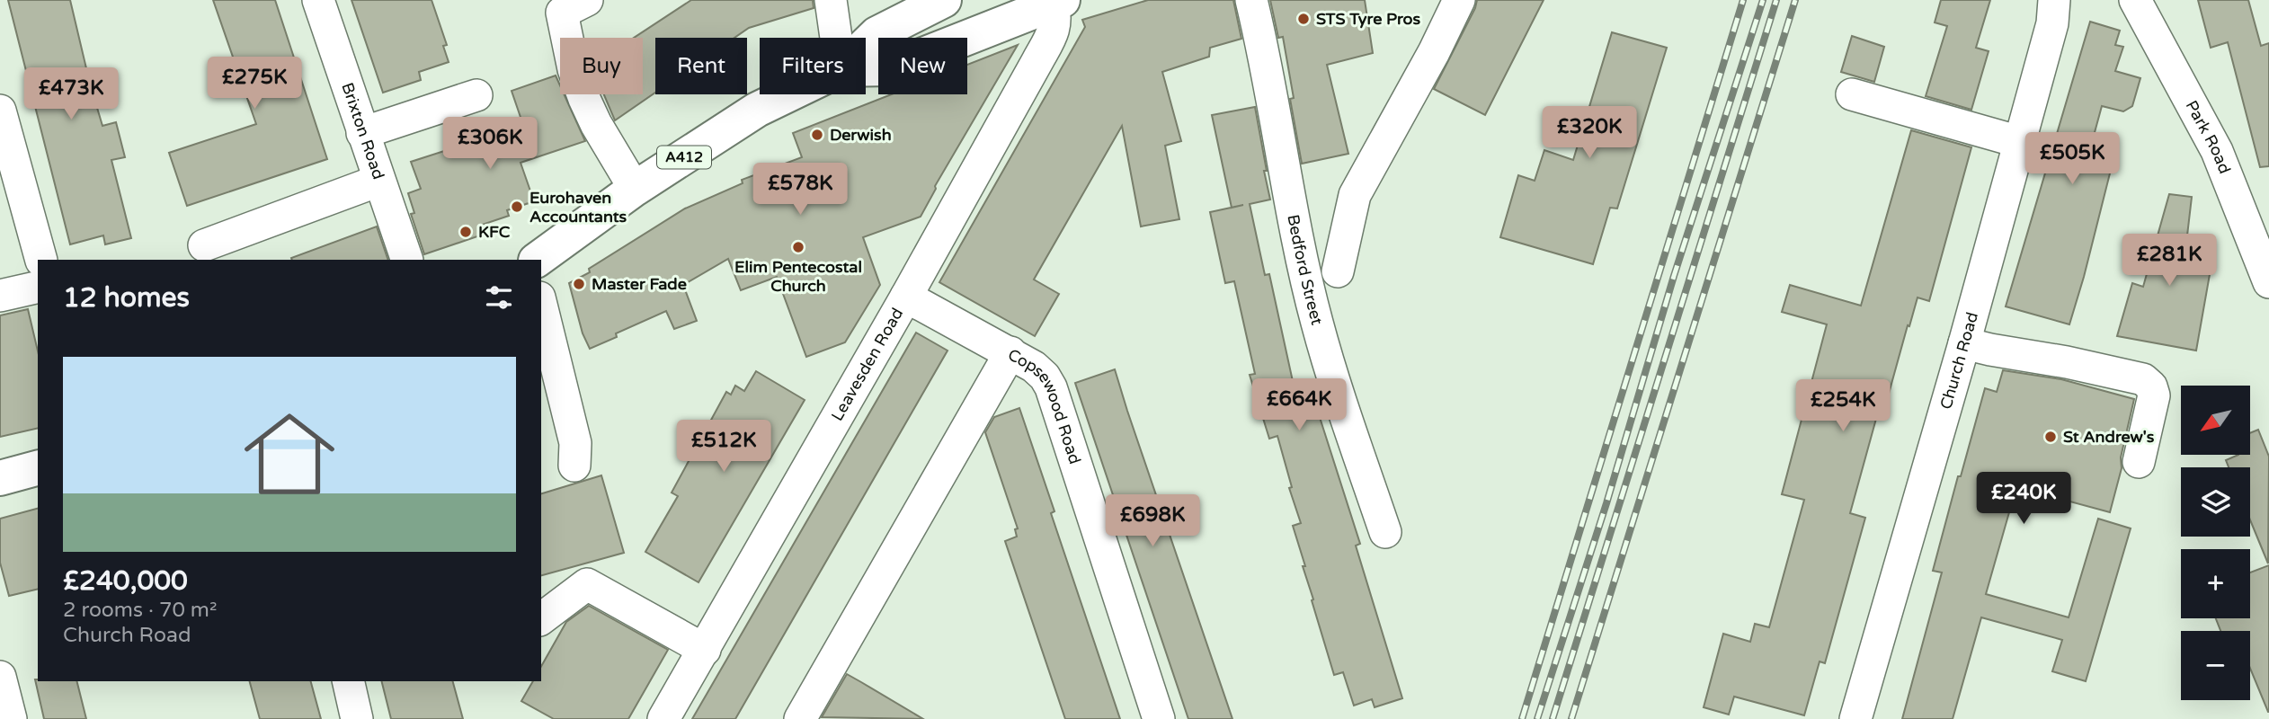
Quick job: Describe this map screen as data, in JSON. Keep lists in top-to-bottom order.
{
  "streets": {
    "main road": ["A412"],
    "street": [
      "Brixton Road",
      "Park Road",
      "Bedford Street",
      "Church Road",
      "Leavesden Road",
      "Copsewood Road"
    ]
  },
  "crossings": [
    ["A412", "Leavesden Road"],
    ["Leavesden Road", "Copsewood Road"]
  ],
  "places": [
    "STS Tyre Pros",
    "Derwish",
    "Eurohaven Accountants",
    "KFC",
    "Elim Pentecostal Church",
    "Master Fade",
    "St Andrew's"
  ],
  "north": "bottom left",
  "page": {
    "chip": [
      "Buy",
      "Rent",
      "Filters",
      "New"
    ],
    "price": [
      "£275K",
      "£473K",
      "£320K",
      "£306K",
      "£505K",
      "£578K",
      "£281K",
      "£664K",
      "£254K",
      "£512K",
      "£240K",
      "£698K"
    ],
    "heading": "12 homes",
    "list": [
      {
        "name": "£240,000",
        "note": "2 rooms · 70 m² · Church Road"
      }
    ],
    "map_buttons": ["+", "−"]
  }
}
